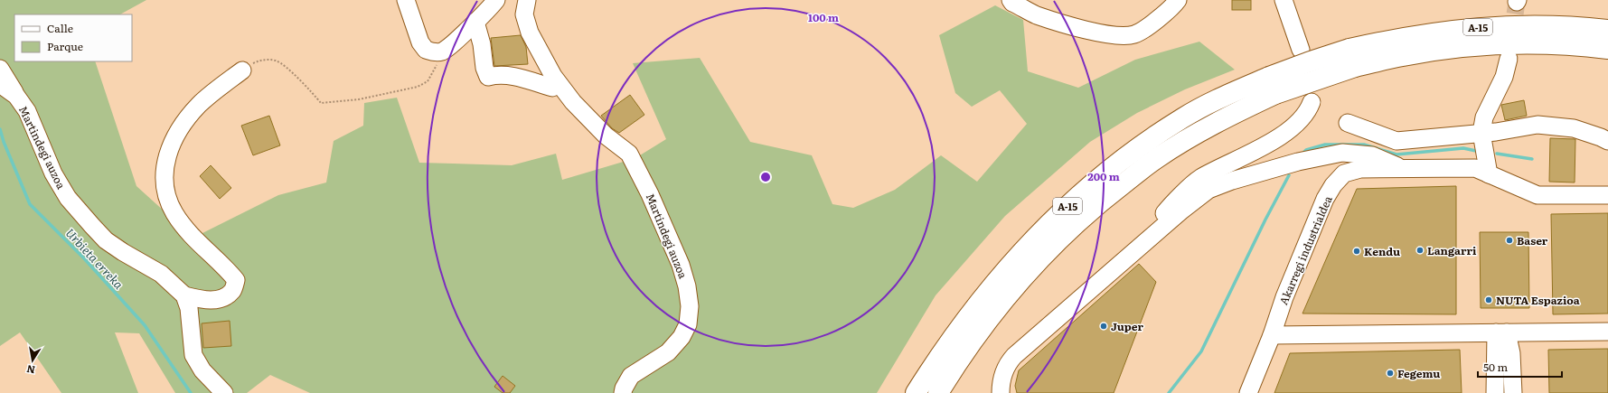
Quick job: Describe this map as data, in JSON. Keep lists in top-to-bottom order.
{
  "streets": {
    "highway": ["A-15"],
    "street": ["Martindegi auzoa", "Akarregi industrialdea"]
  },
  "water": ["Urbieta erreka"],
  "places": [
    "Baser",
    "Langarri",
    "Kendu",
    "NUTA Espazioa",
    "Juper",
    "Fegemu"
  ],
  "legend": ["Calle", "Parque"],
  "scale_bar": "50 m",
  "north": "bottom",
  "rings": ["100 m", "200 m"]
}
